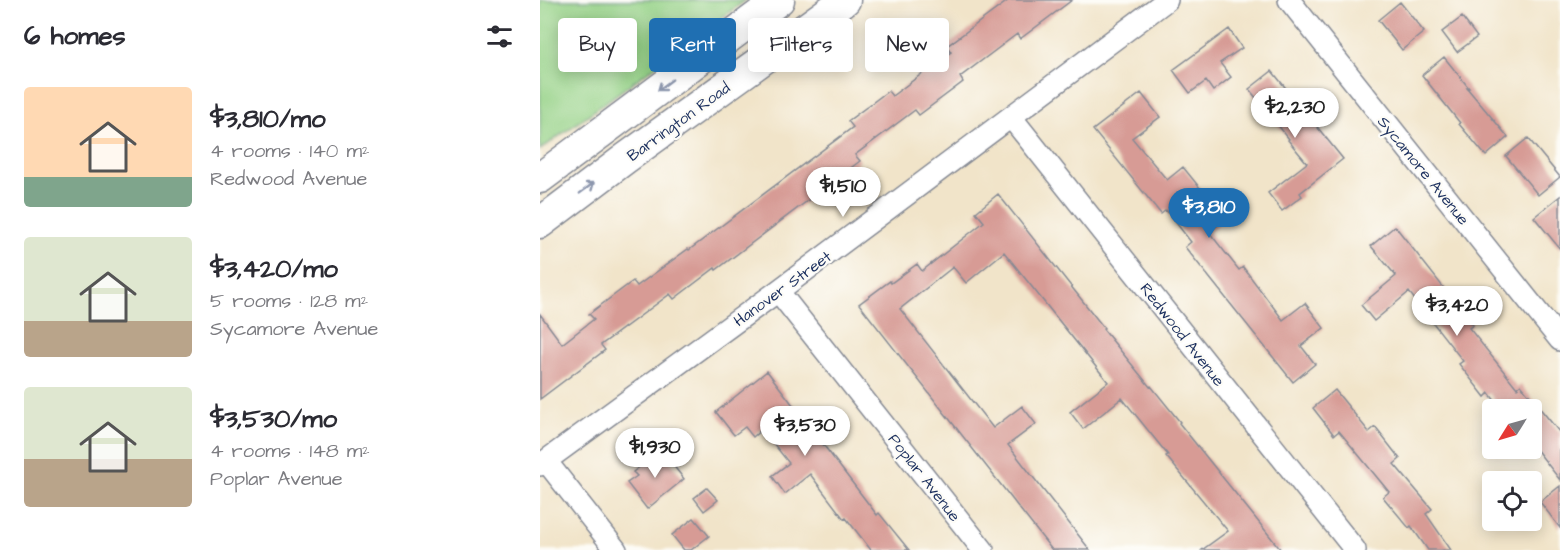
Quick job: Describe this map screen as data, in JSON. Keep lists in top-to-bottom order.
{
  "streets": {
    "main road": ["Barrington Road"],
    "street": [
      "Sycamore Avenue",
      "Hanover Street",
      "Redwood Avenue",
      "Poplar Avenue"
    ]
  },
  "crossings": [
    ["Hanover Street", "Redwood Avenue"],
    ["Hanover Street", "Poplar Avenue"]
  ],
  "north": "bottom left",
  "page": {
    "heading": "6 homes",
    "chip": [
      "Buy",
      "Rent",
      "Filters",
      "New"
    ],
    "list": [
      {
        "name": "$3,810/mo",
        "note": "4 rooms · 140 m² · Redwood Avenue"
      },
      {
        "name": "$3,420/mo",
        "note": "5 rooms · 128 m² · Sycamore Avenue"
      },
      {
        "name": "$3,530/mo",
        "note": "4 rooms · 148 m² · Poplar Avenue"
      }
    ],
    "price": [
      "$2,230",
      "$1,510",
      "$3,810",
      "$3,420",
      "$3,530",
      "$1,930"
    ]
  }
}
